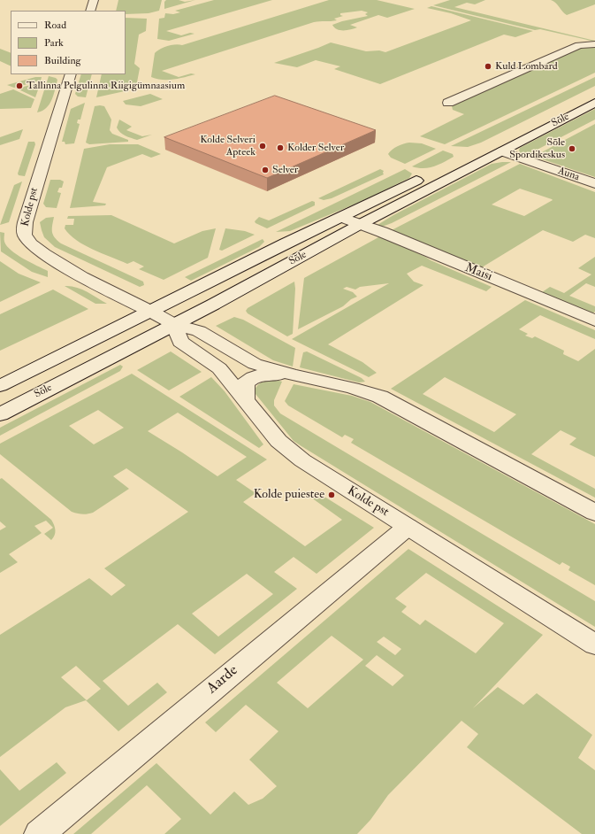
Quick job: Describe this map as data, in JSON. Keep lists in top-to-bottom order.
{
  "streets": {
    "street": [
      "Sõle",
      "Auna",
      "Kolde pst",
      "Maisi",
      "Aarde"
    ]
  },
  "crossings": [
    ["Sõle", "Auna"],
    ["Sõle", "Kolde pst"],
    ["Sõle", "Maisi"],
    ["Kolde pst", "Aarde"]
  ],
  "places": [
    "Kuld Lombard",
    "Tallinna Pelgulinna Riigigümnaasium",
    "Kolde Selveri Apteek",
    "Kolder Selver",
    "Sõle Spordikeskus",
    "Selver",
    "Kolde puiestee"
  ],
  "legend": ["Road", "Park", "Building"]
}
